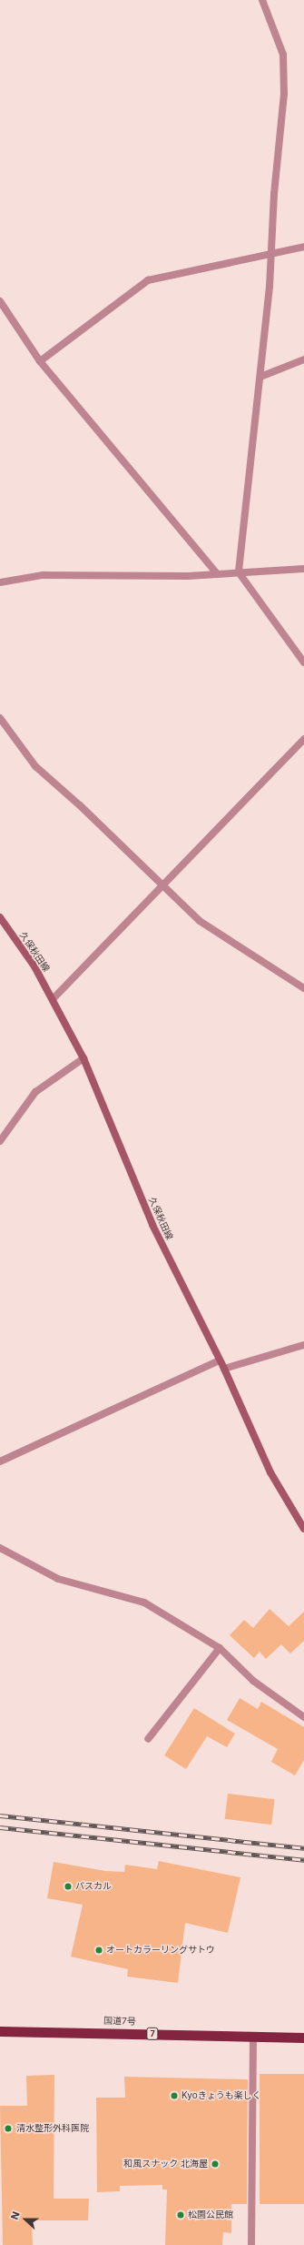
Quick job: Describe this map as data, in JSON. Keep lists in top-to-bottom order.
{
  "streets": {
    "highway": ["国道7号", "7"],
    "main road": ["久保秋田線"]
  },
  "places": [
    "パスカル",
    "オートカラーリングサトウ",
    "Kyoきょうも楽しく",
    "清水整形外科医院",
    "和風スナック 北海屋",
    "松園公民館"
  ],
  "north": "left"
}
